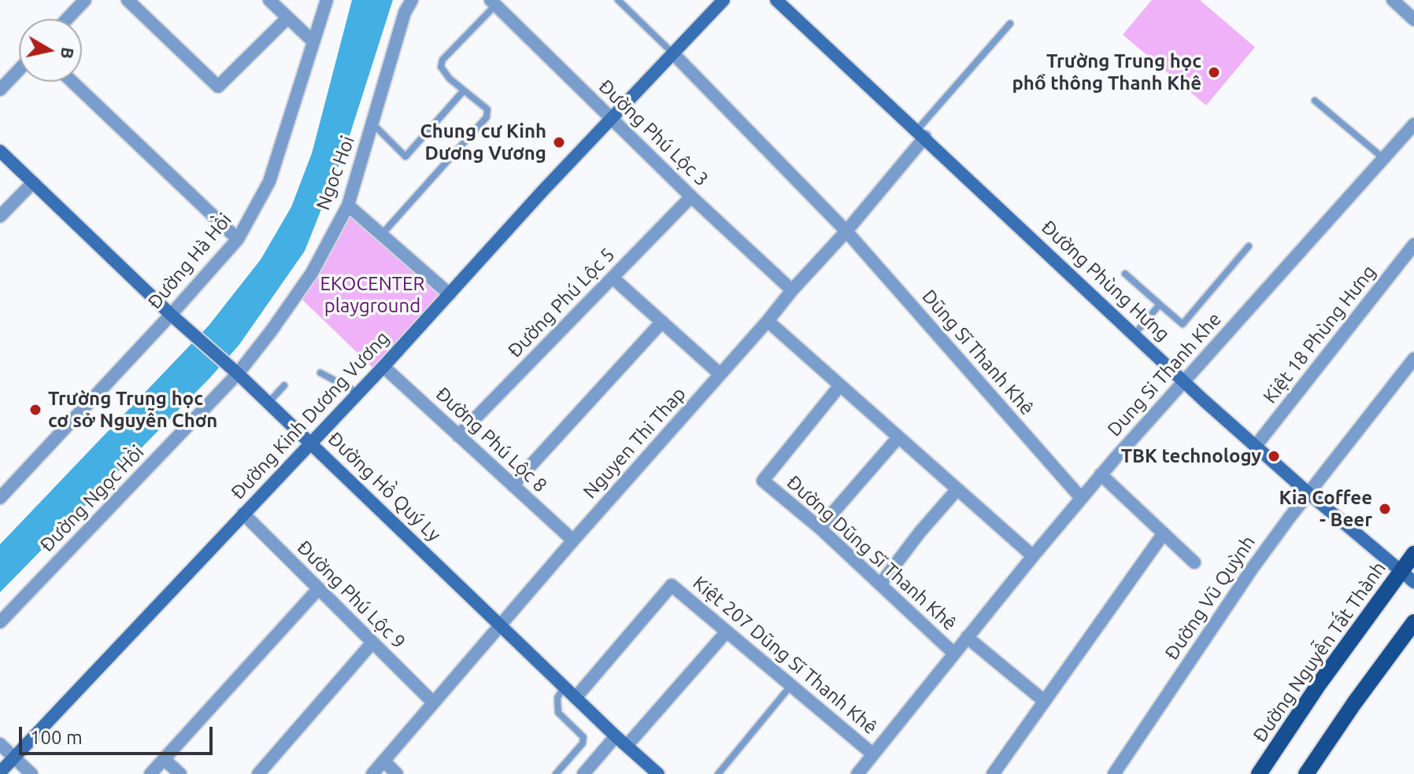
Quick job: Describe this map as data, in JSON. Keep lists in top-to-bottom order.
{
  "streets": {
    "main road": ["Đường Nguyễn Tất Thành"],
    "street": [
      "Đường Phú Lộc 3",
      "Ngoc Hoi",
      "Đường Hà Hồi",
      "Đường Phùng Hưng",
      "Đường Phú Lộc 5",
      "Kiệt 18 Phùng Hưng",
      "Dũng Sĩ Thanh Khê",
      "Dung Si Thanh Khe",
      "Đường Kinh Dương Vương",
      "Đường Phú Lộc 8",
      "Nguyen Thi Thap",
      "Đường Hồ Quý Ly",
      "Đường Ngọc Hồi",
      "Đường Dũng Sĩ Thanh Khê",
      "Đường Phú Lộc 9",
      "Đường Vũ Quỳnh",
      "Kiệt 207 Dũng Sĩ Thanh Khê"
    ]
  },
  "crossings": [
    ["Đường Phú Lộc 3", "Đường Phú Lộc 5"],
    ["Đường Phú Lộc 3", "Đường Kinh Dương Vương"],
    ["Đường Phú Lộc 3", "Nguyen Thi Thap"],
    ["Ngoc Hoi", "Đường Hồ Quý Ly"],
    ["Ngoc Hoi", "Đường Ngọc Hồi"],
    ["Đường Hà Hồi", "Đường Hồ Quý Ly"],
    ["Đường Phùng Hưng", "Kiệt 18 Phùng Hưng"],
    ["Đường Phùng Hưng", "Dung Si Thanh Khe"],
    ["Đường Phùng Hưng", "Nguyen Thi Thap"],
    ["Đường Phùng Hưng", "Đường Vũ Quỳnh"],
    ["Đường Phùng Hưng", "Đường Nguyễn Tất Thành"],
    ["Đường Phú Lộc 5", "Đường Phú Lộc 8"],
    ["Dũng Sĩ Thanh Khê", "Dung Si Thanh Khe"],
    ["Dũng Sĩ Thanh Khê", "Đường Kinh Dương Vương"],
    ["Dũng Sĩ Thanh Khê", "Nguyen Thi Thap"],
    ["Dung Si Thanh Khe", "Đường Dũng Sĩ Thanh Khê"],
    ["Dung Si Thanh Khe", "Kiệt 207 Dũng Sĩ Thanh Khê"],
    ["Đường Kinh Dương Vương", "Đường Phú Lộc 8"],
    ["Đường Kinh Dương Vương", "Đường Hồ Quý Ly"],
    ["Đường Kinh Dương Vương", "Đường Phú Lộc 9"],
    ["Đường Phú Lộc 8", "Nguyen Thi Thap"],
    ["Nguyen Thi Thap", "Đường Hồ Quý Ly"],
    ["Nguyen Thi Thap", "Đường Phú Lộc 9"],
    ["Đường Hồ Quý Ly", "Đường Ngọc Hồi"],
    ["Đường Hồ Quý Ly", "Kiệt 207 Dũng Sĩ Thanh Khê"]
  ],
  "parks": ["EKOCENTER playground"],
  "places": [
    "Trường Trung học phổ thông Thanh Khê",
    "Chung cư Kinh Dương Vương",
    "Trường Trung học cơ sở Nguyễn Chơn",
    "TBK technology",
    "Kia Coffee - Beer"
  ],
  "scale_bar": "100 m",
  "north": "right"
}
